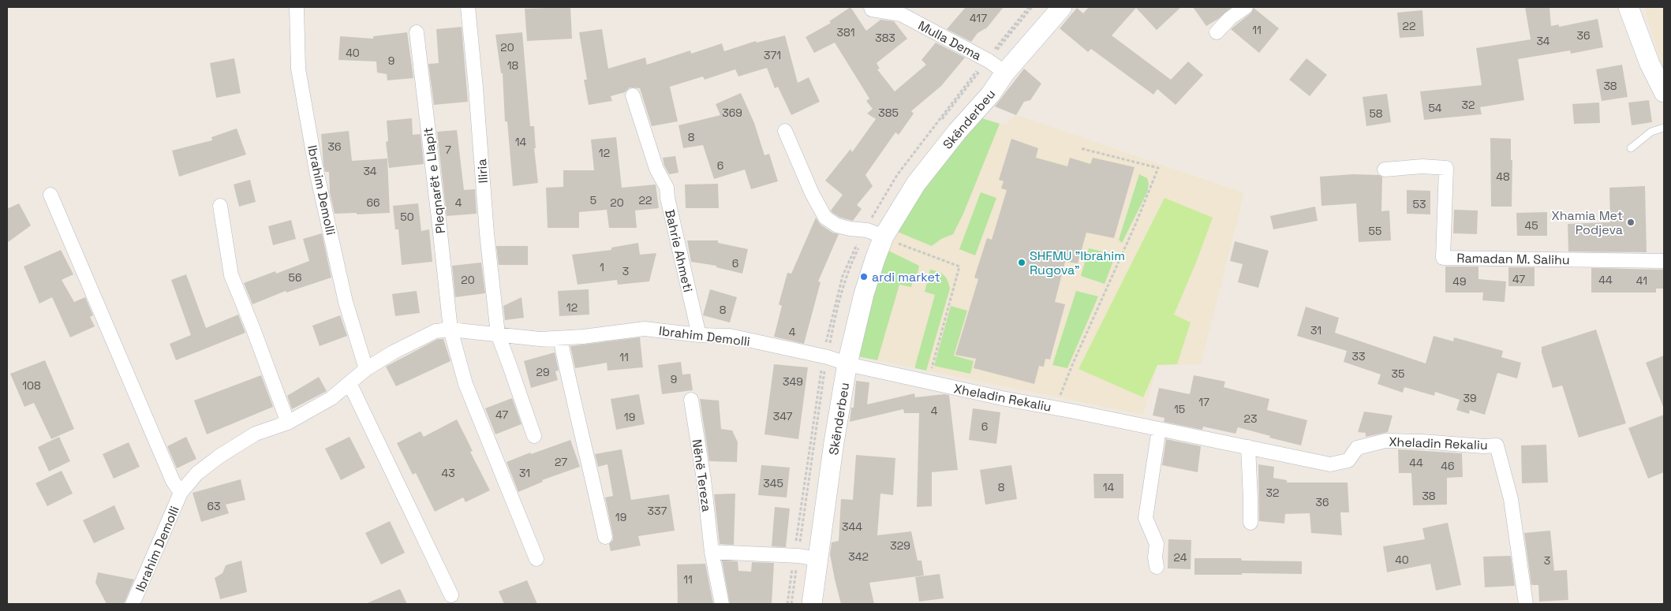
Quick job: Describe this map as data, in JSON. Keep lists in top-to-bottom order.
{
  "streets": {
    "main road": ["Skënderbeu"],
    "street": [
      "Mulla Dema",
      "Iliria",
      "Pleqnarët e Llapit",
      "Ibrahim Demolli",
      "Bahrie Ahmeti",
      "Ramadan M. Salihu",
      "Xheladin Rekaliu",
      "Nënë Tereza"
    ]
  },
  "crossings": [
    ["Mulla Dema", "Skënderbeu"],
    ["Skënderbeu", "Ibrahim Demolli"],
    ["Skënderbeu", "Xheladin Rekaliu"],
    ["Iliria", "Ibrahim Demolli"],
    ["Pleqnarët e Llapit", "Ibrahim Demolli"],
    ["Ibrahim Demolli", "Bahrie Ahmeti"],
    ["Ibrahim Demolli", "Xheladin Rekaliu"]
  ],
  "places": ["Xhamia Met Podjeva", "SHFMU \"Ibrahim Rugova\"", "ardi market"],
  "house_numbers": [
    "417",
    "22",
    "11",
    "381",
    "36",
    "383",
    "34",
    "20",
    "40",
    "371",
    "9",
    "18",
    "38",
    "32",
    "54",
    "369",
    "385",
    "58",
    "8",
    "14",
    "36",
    "7",
    "12",
    "6",
    "34",
    "48",
    "5",
    "22",
    "66",
    "4",
    "20",
    "53",
    "50",
    "45",
    "55",
    "6",
    "1",
    "3",
    "56",
    "47",
    "20",
    "44",
    "41",
    "49",
    "12",
    "8",
    "31",
    "4",
    "33",
    "11",
    "29",
    "35",
    "9",
    "349",
    "108",
    "39",
    "17",
    "15",
    "4",
    "47",
    "347",
    "19",
    "23",
    "6",
    "27",
    "44",
    "46",
    "43",
    "31",
    "345",
    "8",
    "14",
    "32",
    "38",
    "36",
    "63",
    "337",
    "19",
    "344",
    "329",
    "342",
    "24",
    "40",
    "3",
    "11"
  ]
}
